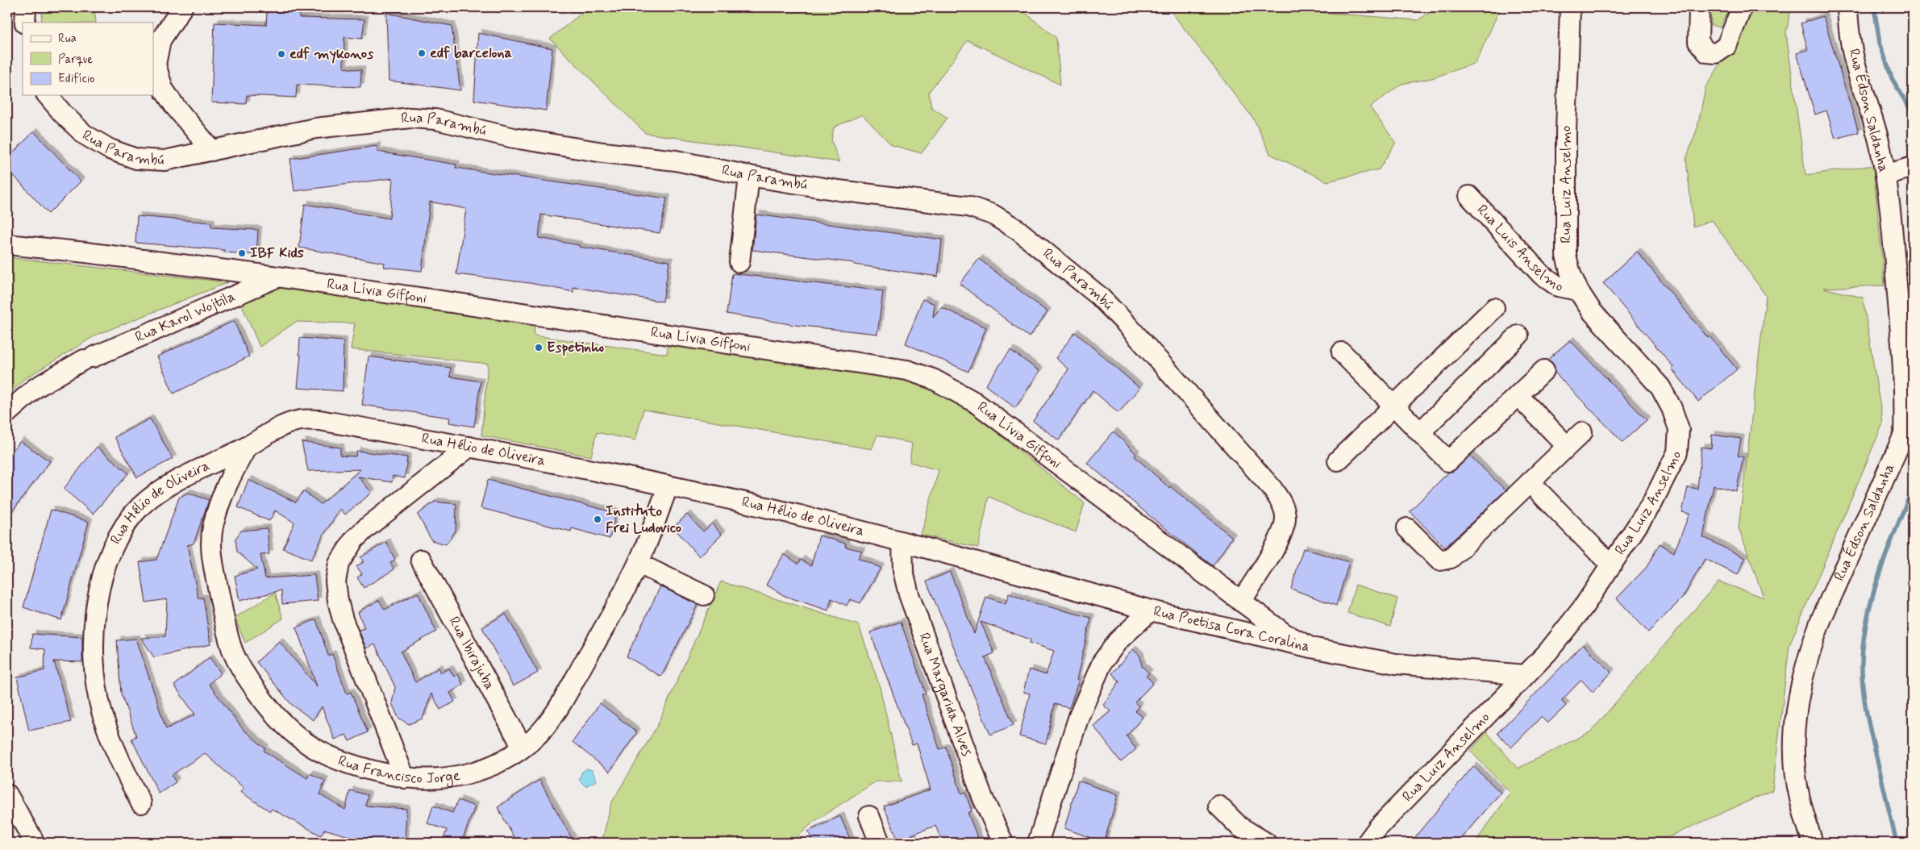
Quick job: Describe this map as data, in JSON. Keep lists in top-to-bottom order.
{
  "streets": {
    "street": [
      "Rua Édson Saldanha",
      "Rua Parambú",
      "Rua Luiz Anselmo",
      "Rua Luis Anselmo",
      "Rua Lívia Giffoni",
      "Rua Karol Wojtila",
      "Rua Hélio de Oliveira",
      "Rua Poetisa Cora Coralina",
      "Rua Ibirajuba",
      "Rua Margarida Alves",
      "Rua Francisco Jorge"
    ]
  },
  "crossings": [
    ["Rua Parambú", "Rua Lívia Giffoni"],
    ["Rua Luiz Anselmo", "Rua Luis Anselmo"],
    ["Rua Luiz Anselmo", "Rua Poetisa Cora Coralina"],
    ["Rua Lívia Giffoni", "Rua Karol Wojtila"],
    ["Rua Lívia Giffoni", "Rua Poetisa Cora Coralina"],
    ["Rua Hélio de Oliveira", "Rua Poetisa Cora Coralina"],
    ["Rua Hélio de Oliveira", "Rua Margarida Alves"],
    ["Rua Hélio de Oliveira", "Rua Francisco Jorge"],
    ["Rua Ibirajuba", "Rua Francisco Jorge"]
  ],
  "places": [
    "edf barcelona",
    "edf mykonos",
    "IBF Kids",
    "Espetinho",
    "Instituto Frei Ludovico"
  ],
  "legend": ["Rua", "Parque", "Edifício"]
}
